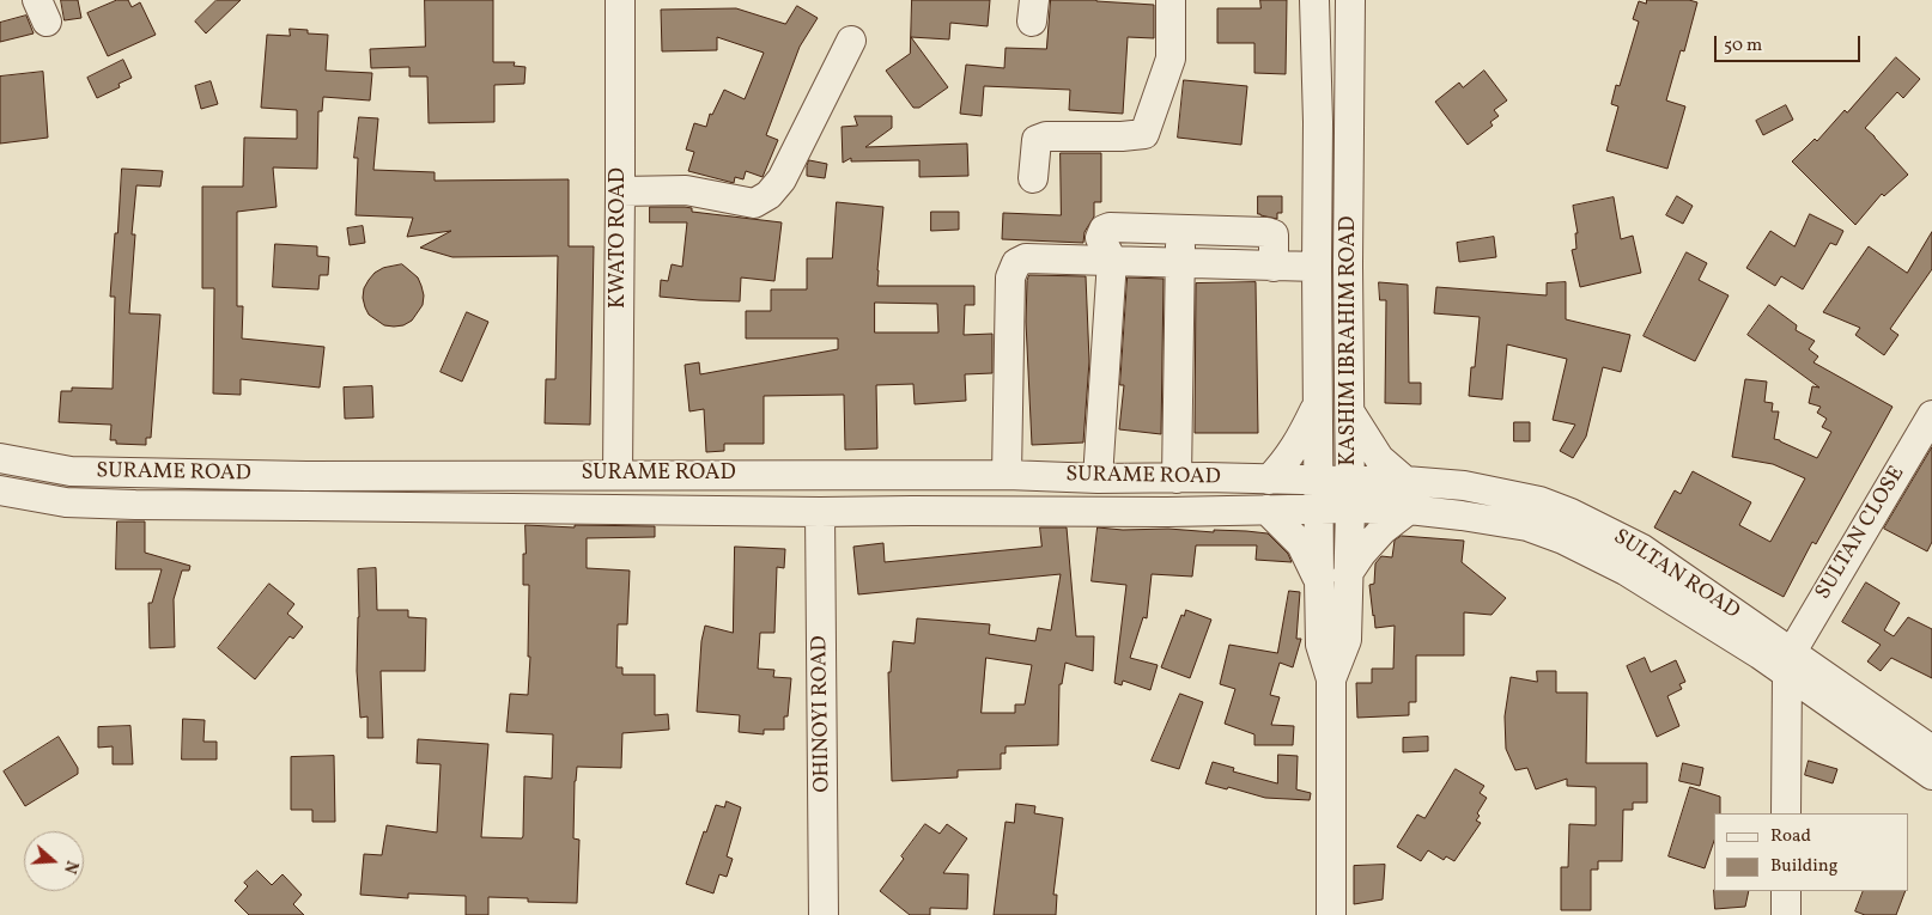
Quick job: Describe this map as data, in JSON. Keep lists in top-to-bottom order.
{
  "streets": {
    "street": [
      "KWATO ROAD",
      "KASHIM IBRAHIM ROAD",
      "SURAME ROAD",
      "SULTAN CLOSE",
      "SULTAN ROAD",
      "OHINOYI ROAD"
    ]
  },
  "crossings": [
    ["KWATO ROAD", "SURAME ROAD"],
    ["KASHIM IBRAHIM ROAD", "SURAME ROAD"],
    ["KASHIM IBRAHIM ROAD", "SULTAN ROAD"],
    ["SURAME ROAD", "SULTAN ROAD"],
    ["SURAME ROAD", "OHINOYI ROAD"],
    ["SULTAN CLOSE", "SULTAN ROAD"]
  ],
  "legend": ["Road", "Building"],
  "scale_bar": "50 m",
  "north": "right"
}
